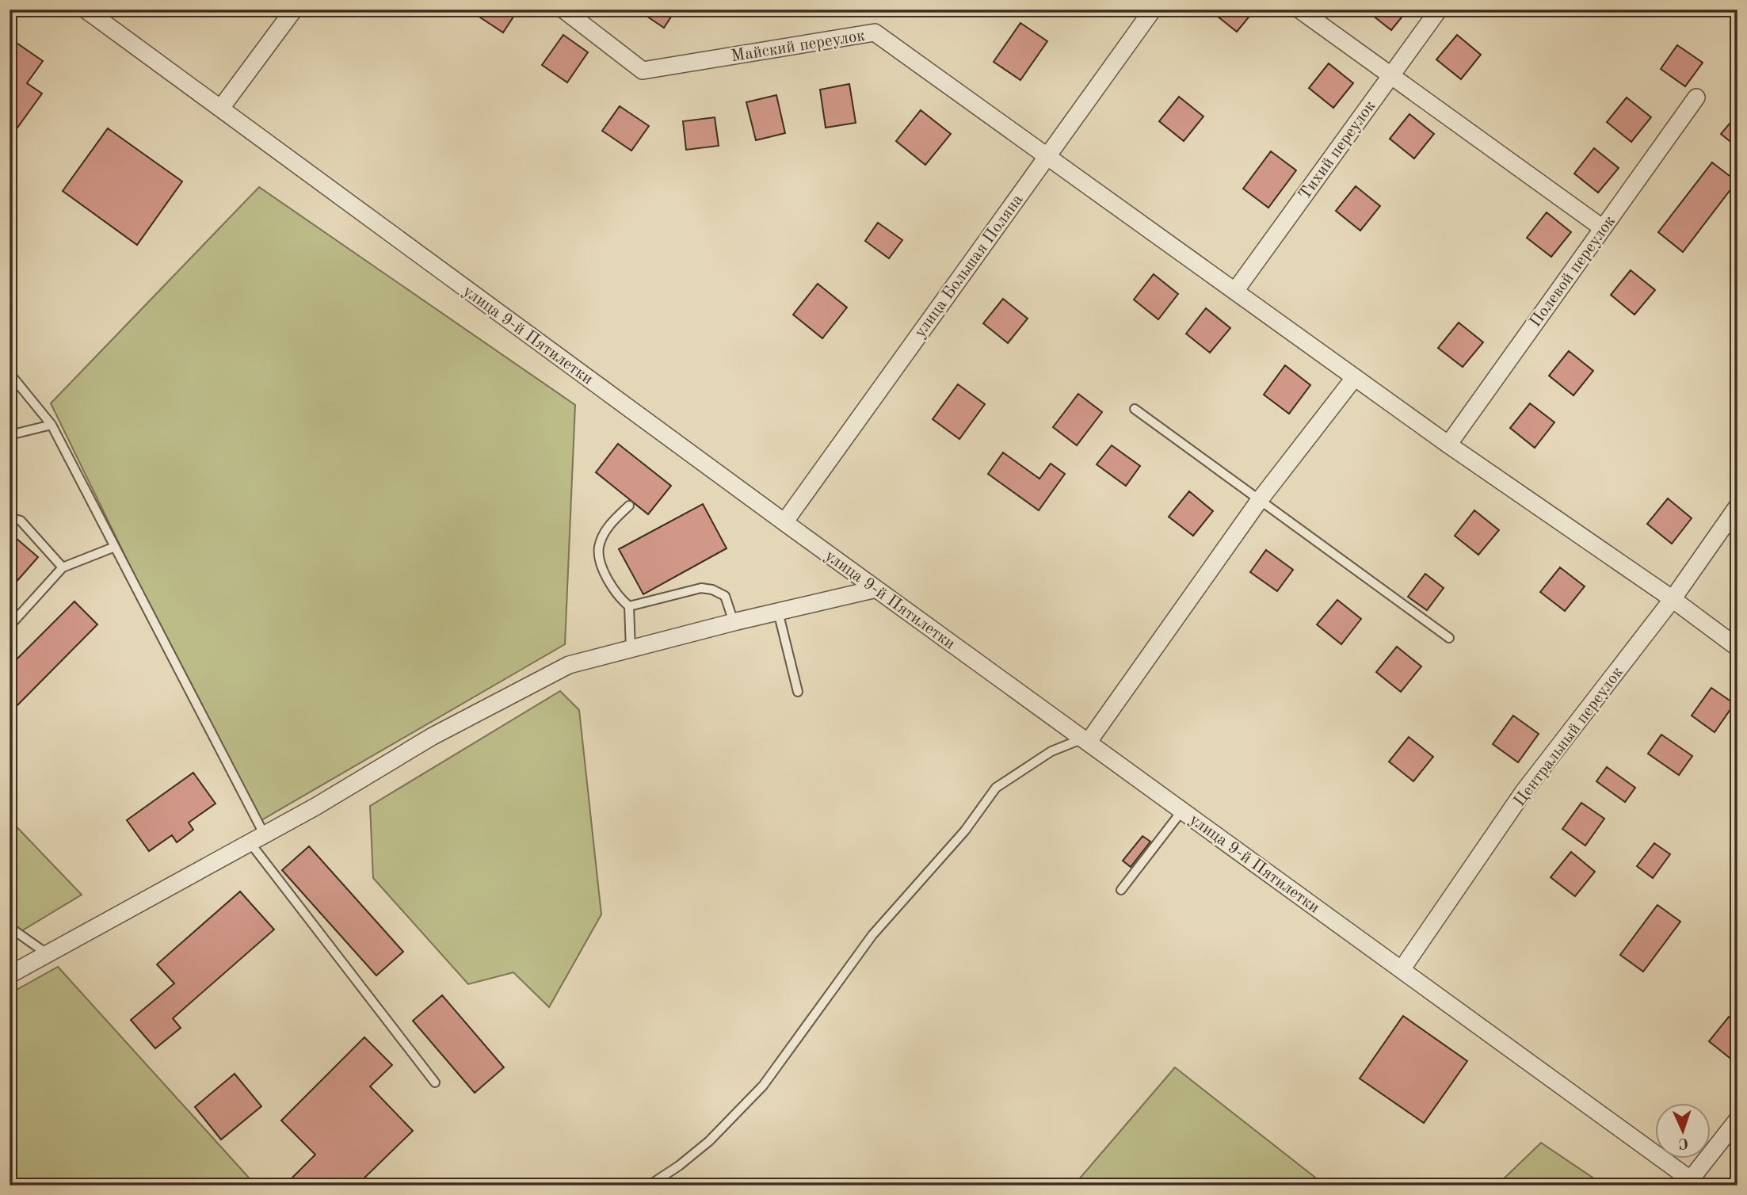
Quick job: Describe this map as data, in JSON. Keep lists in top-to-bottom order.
{
  "streets": {
    "street": [
      "Майский переулок",
      "Тихий переулок",
      "улица Большая Поляна",
      "Полевой переулок",
      "улица 9-й Пятилетки",
      "Центральный переулок"
    ]
  },
  "crossings": [
    ["Майский переулок", "Тихий переулок"],
    ["Майский переулок", "улица Большая Поляна"],
    ["Майский переулок", "Полевой переулок"],
    ["Майский переулок", "Центральный переулок"],
    ["улица Большая Поляна", "улица 9-й Пятилетки"],
    ["улица 9-й Пятилетки", "Центральный переулок"]
  ],
  "north": "bottom"
}
